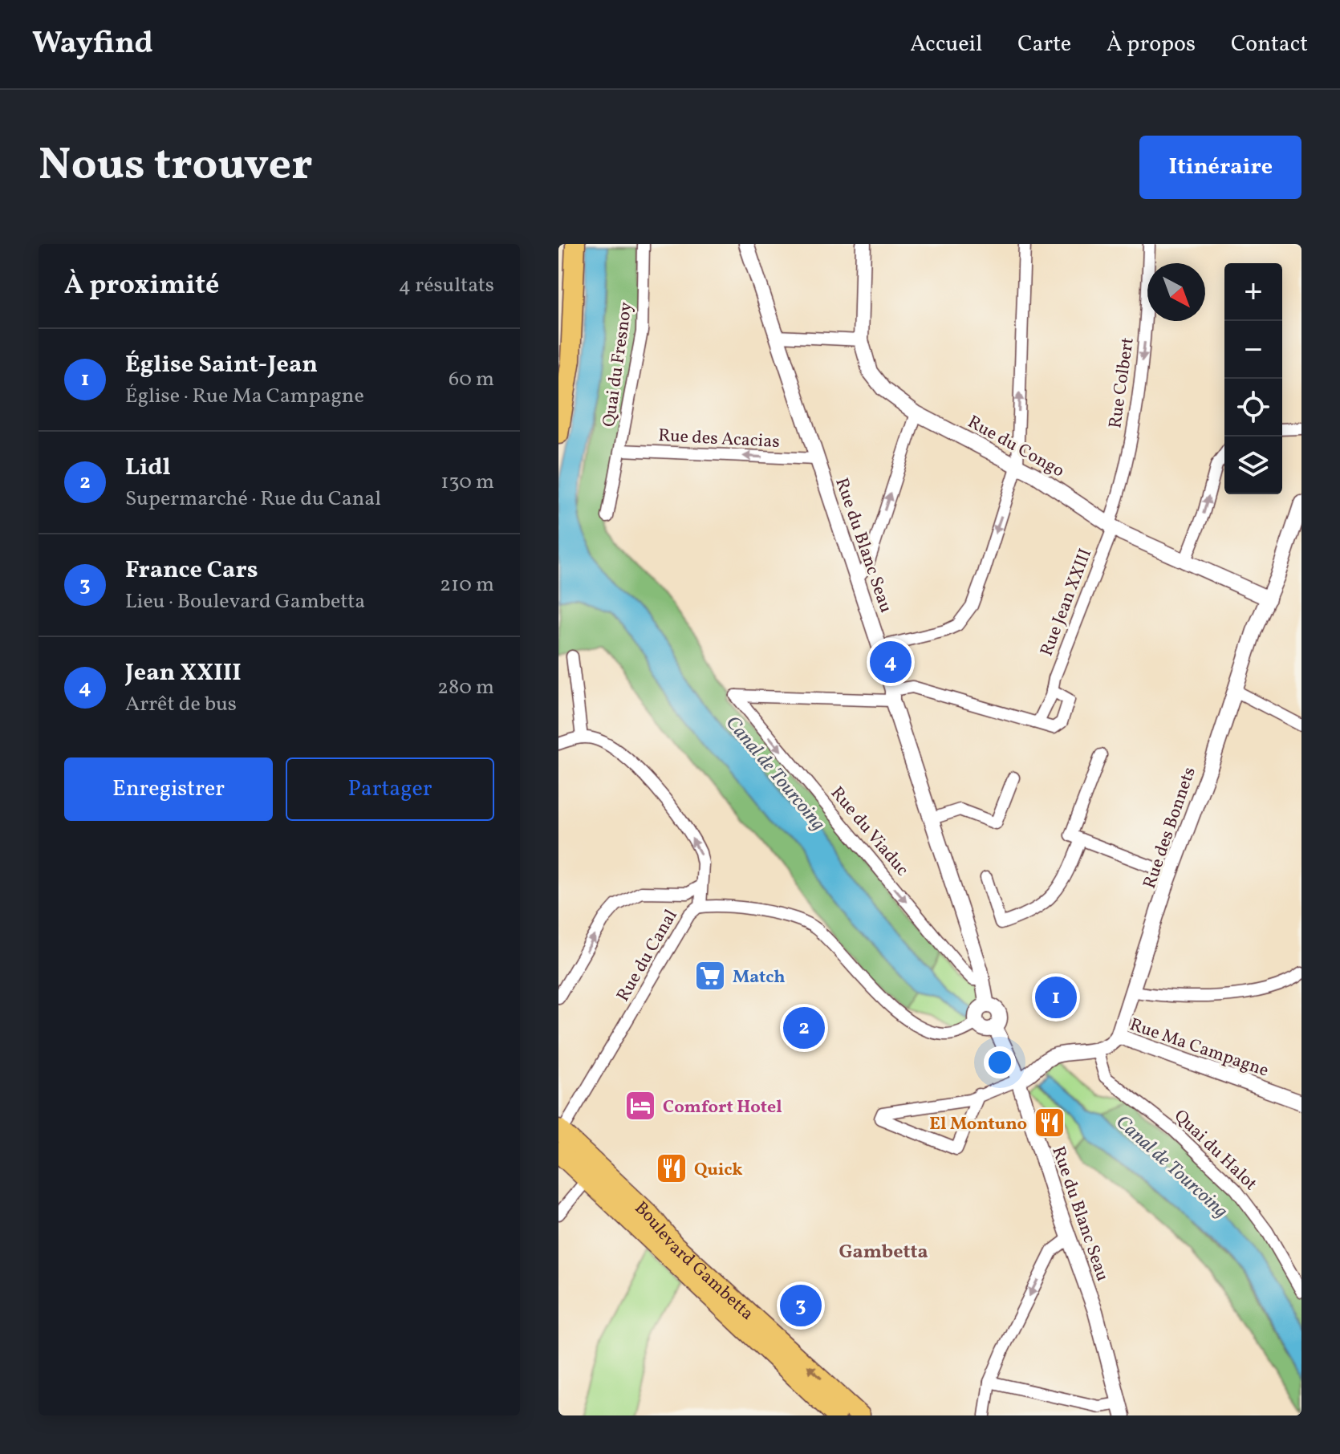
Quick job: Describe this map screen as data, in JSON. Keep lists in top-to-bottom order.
{
  "streets": {
    "main road": ["Boulevard Gambetta"],
    "street": [
      "Quai du Fresnoy",
      "Rue Colbert",
      "Rue des Acacias",
      "Rue du Congo",
      "Rue du Blanc Seau",
      "Rue Jean XXIII",
      "Rue des Bonnets",
      "Rue du Viaduc",
      "Rue du Canal",
      "Rue Ma Campagne",
      "Quai du Halot"
    ]
  },
  "crossings": [
    ["Quai du Fresnoy", "Rue des Acacias"],
    ["Rue Colbert", "Rue du Congo"],
    ["Rue Colbert", "Rue Jean XXIII"],
    ["Rue des Acacias", "Rue du Blanc Seau"],
    ["Rue du Congo", "Rue Jean XXIII"],
    ["Rue du Congo", "Rue des Bonnets"],
    ["Rue du Blanc Seau", "Rue du Viaduc"],
    ["Rue du Blanc Seau", "Rue du Canal"],
    ["Rue du Blanc Seau", "Rue Ma Campagne"],
    ["Rue des Bonnets", "Rue Ma Campagne"],
    ["Rue du Canal", "Boulevard Gambetta"],
    ["Rue Ma Campagne", "Quai du Halot"]
  ],
  "one_way": ["Rue des Acacias"],
  "districts": ["Gambetta"],
  "water": ["Canal de Tourcoing"],
  "places": {
    "supermarket": ["Match"],
    "hotel": ["Comfort Hotel"],
    "restaurant": ["El Montuno", "Quick"]
  },
  "north": "bottom right",
  "page": {
    "header": "Wayfind",
    "nav": [
      "Accueil",
      "Carte",
      "À propos",
      "Contact"
    ],
    "title": "Nous trouver",
    "buttons": [
      "Itinéraire",
      ["Enregistrer", "Partager"]
    ],
    "heading": ["À proximité", "4 résultats"],
    "map_buttons": ["+", "−"],
    "list": [
      {
        "mark": "1",
        "name": "Église Saint-Jean",
        "note": "Église · Rue Ma Campagne",
        "value": "60 m"
      },
      {
        "mark": "2",
        "name": "Lidl",
        "note": "Supermarché · Rue du Canal",
        "value": "130 m"
      },
      {
        "mark": "3",
        "name": "France Cars",
        "note": "Lieu · Boulevard Gambetta",
        "value": "210 m"
      },
      {
        "mark": "4",
        "name": "Jean XXIII",
        "note": "Arrêt de bus",
        "value": "280 m"
      }
    ],
    "pins": [
      "4",
      "1",
      "2",
      "3"
    ]
  }
}
